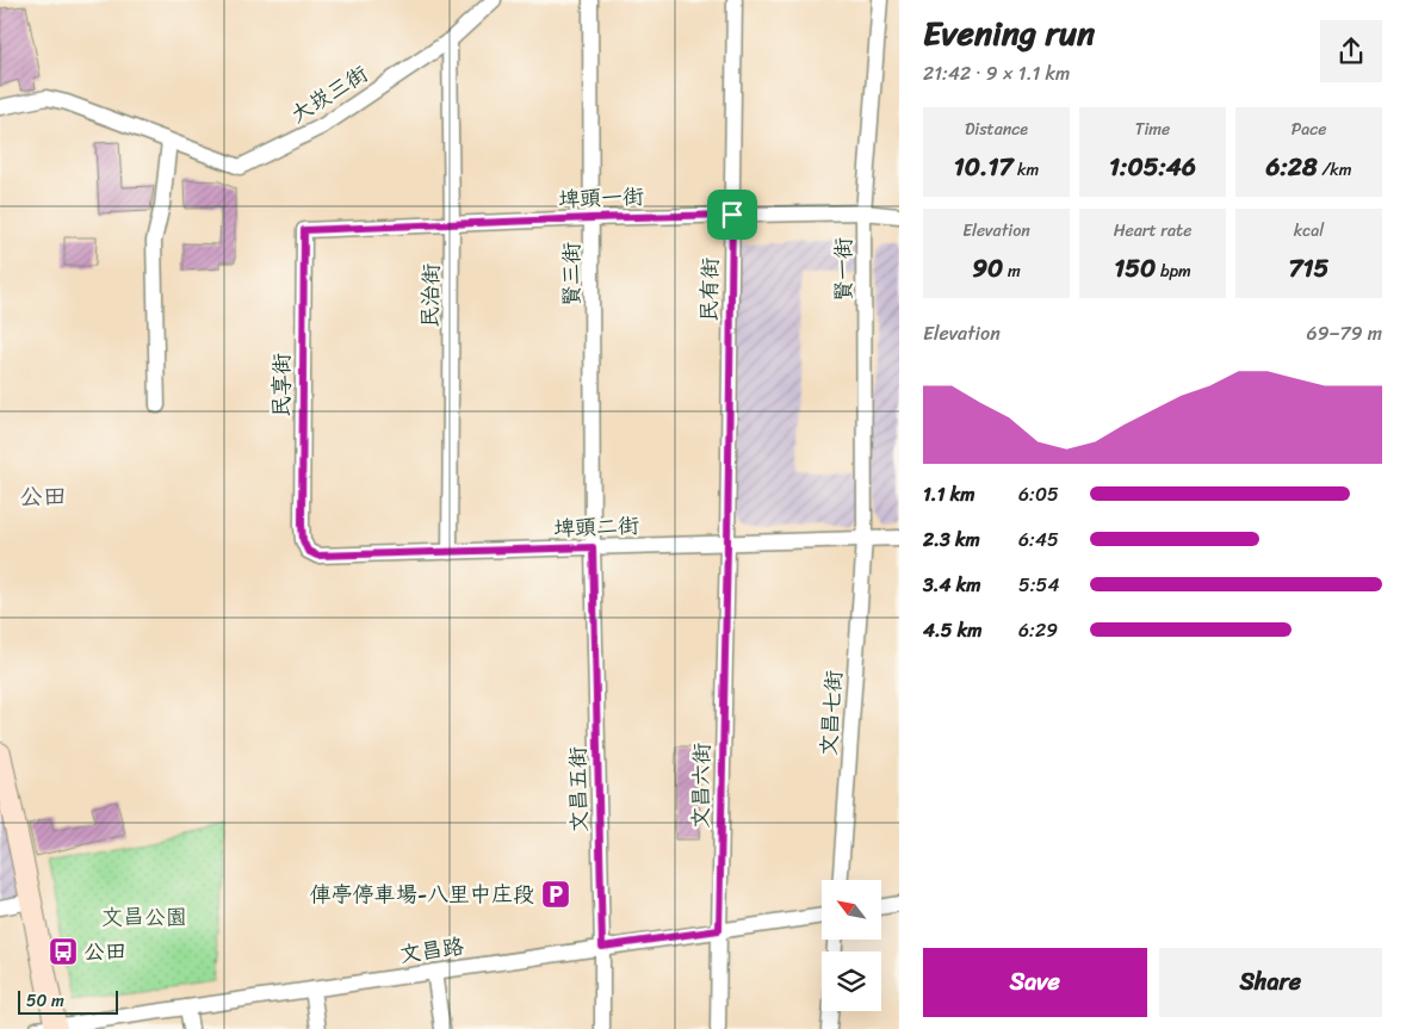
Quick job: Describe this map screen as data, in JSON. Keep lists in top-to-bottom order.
{
  "streets": {
    "street": [
      "大崁三街",
      "埤頭一街",
      "賢一街",
      "賢三街",
      "民有街",
      "民治街",
      "民享街",
      "埤頭二街",
      "文昌七街",
      "文昌六街",
      "文昌五街",
      "文昌路"
    ]
  },
  "crossings": [
    ["大崁三街", "民治街"],
    ["埤頭一街", "賢一街"],
    ["埤頭一街", "賢三街"],
    ["埤頭一街", "民有街"],
    ["埤頭一街", "民治街"],
    ["埤頭一街", "民享街"],
    ["賢一街", "埤頭二街"],
    ["賢一街", "文昌七街"],
    ["賢三街", "埤頭二街"],
    ["賢三街", "文昌五街"],
    ["民有街", "埤頭二街"],
    ["民有街", "文昌六街"],
    ["民治街", "埤頭二街"],
    ["民享街", "埤頭二街"],
    ["埤頭二街", "文昌七街"],
    ["埤頭二街", "文昌六街"],
    ["埤頭二街", "文昌五街"],
    ["文昌六街", "文昌路"],
    ["文昌五街", "文昌路"]
  ],
  "districts": ["公田"],
  "parks": ["文昌公園"],
  "places": {
    "parking": ["俥亭停車場-八里中庄段"],
    "bus stop": ["公田"]
  },
  "scale_bar": "50 m",
  "north": "top left",
  "page": {
    "heading": ["Evening run", "21:42 · 9 × 1.1 km"],
    "stats": [
      ["Distance", "10.17 km"],
      ["Time", "1:05:46"],
      ["Pace", "6:28 /km"],
      ["Elevation", "90 m"],
      ["Heart rate", "150 bpm"],
      ["kcal", "715"]
    ],
    "chart": ["Elevation", "69–79 m"],
    "list": [
      {
        "name": "1.1 km",
        "note": "6:05"
      },
      {
        "name": "2.3 km",
        "note": "6:45"
      },
      {
        "name": "3.4 km",
        "note": "5:54"
      },
      {
        "name": "4.5 km",
        "note": "6:29"
      }
    ],
    "buttons": ["Save", "Share"],
    "scale": "50 m"
  }
}
